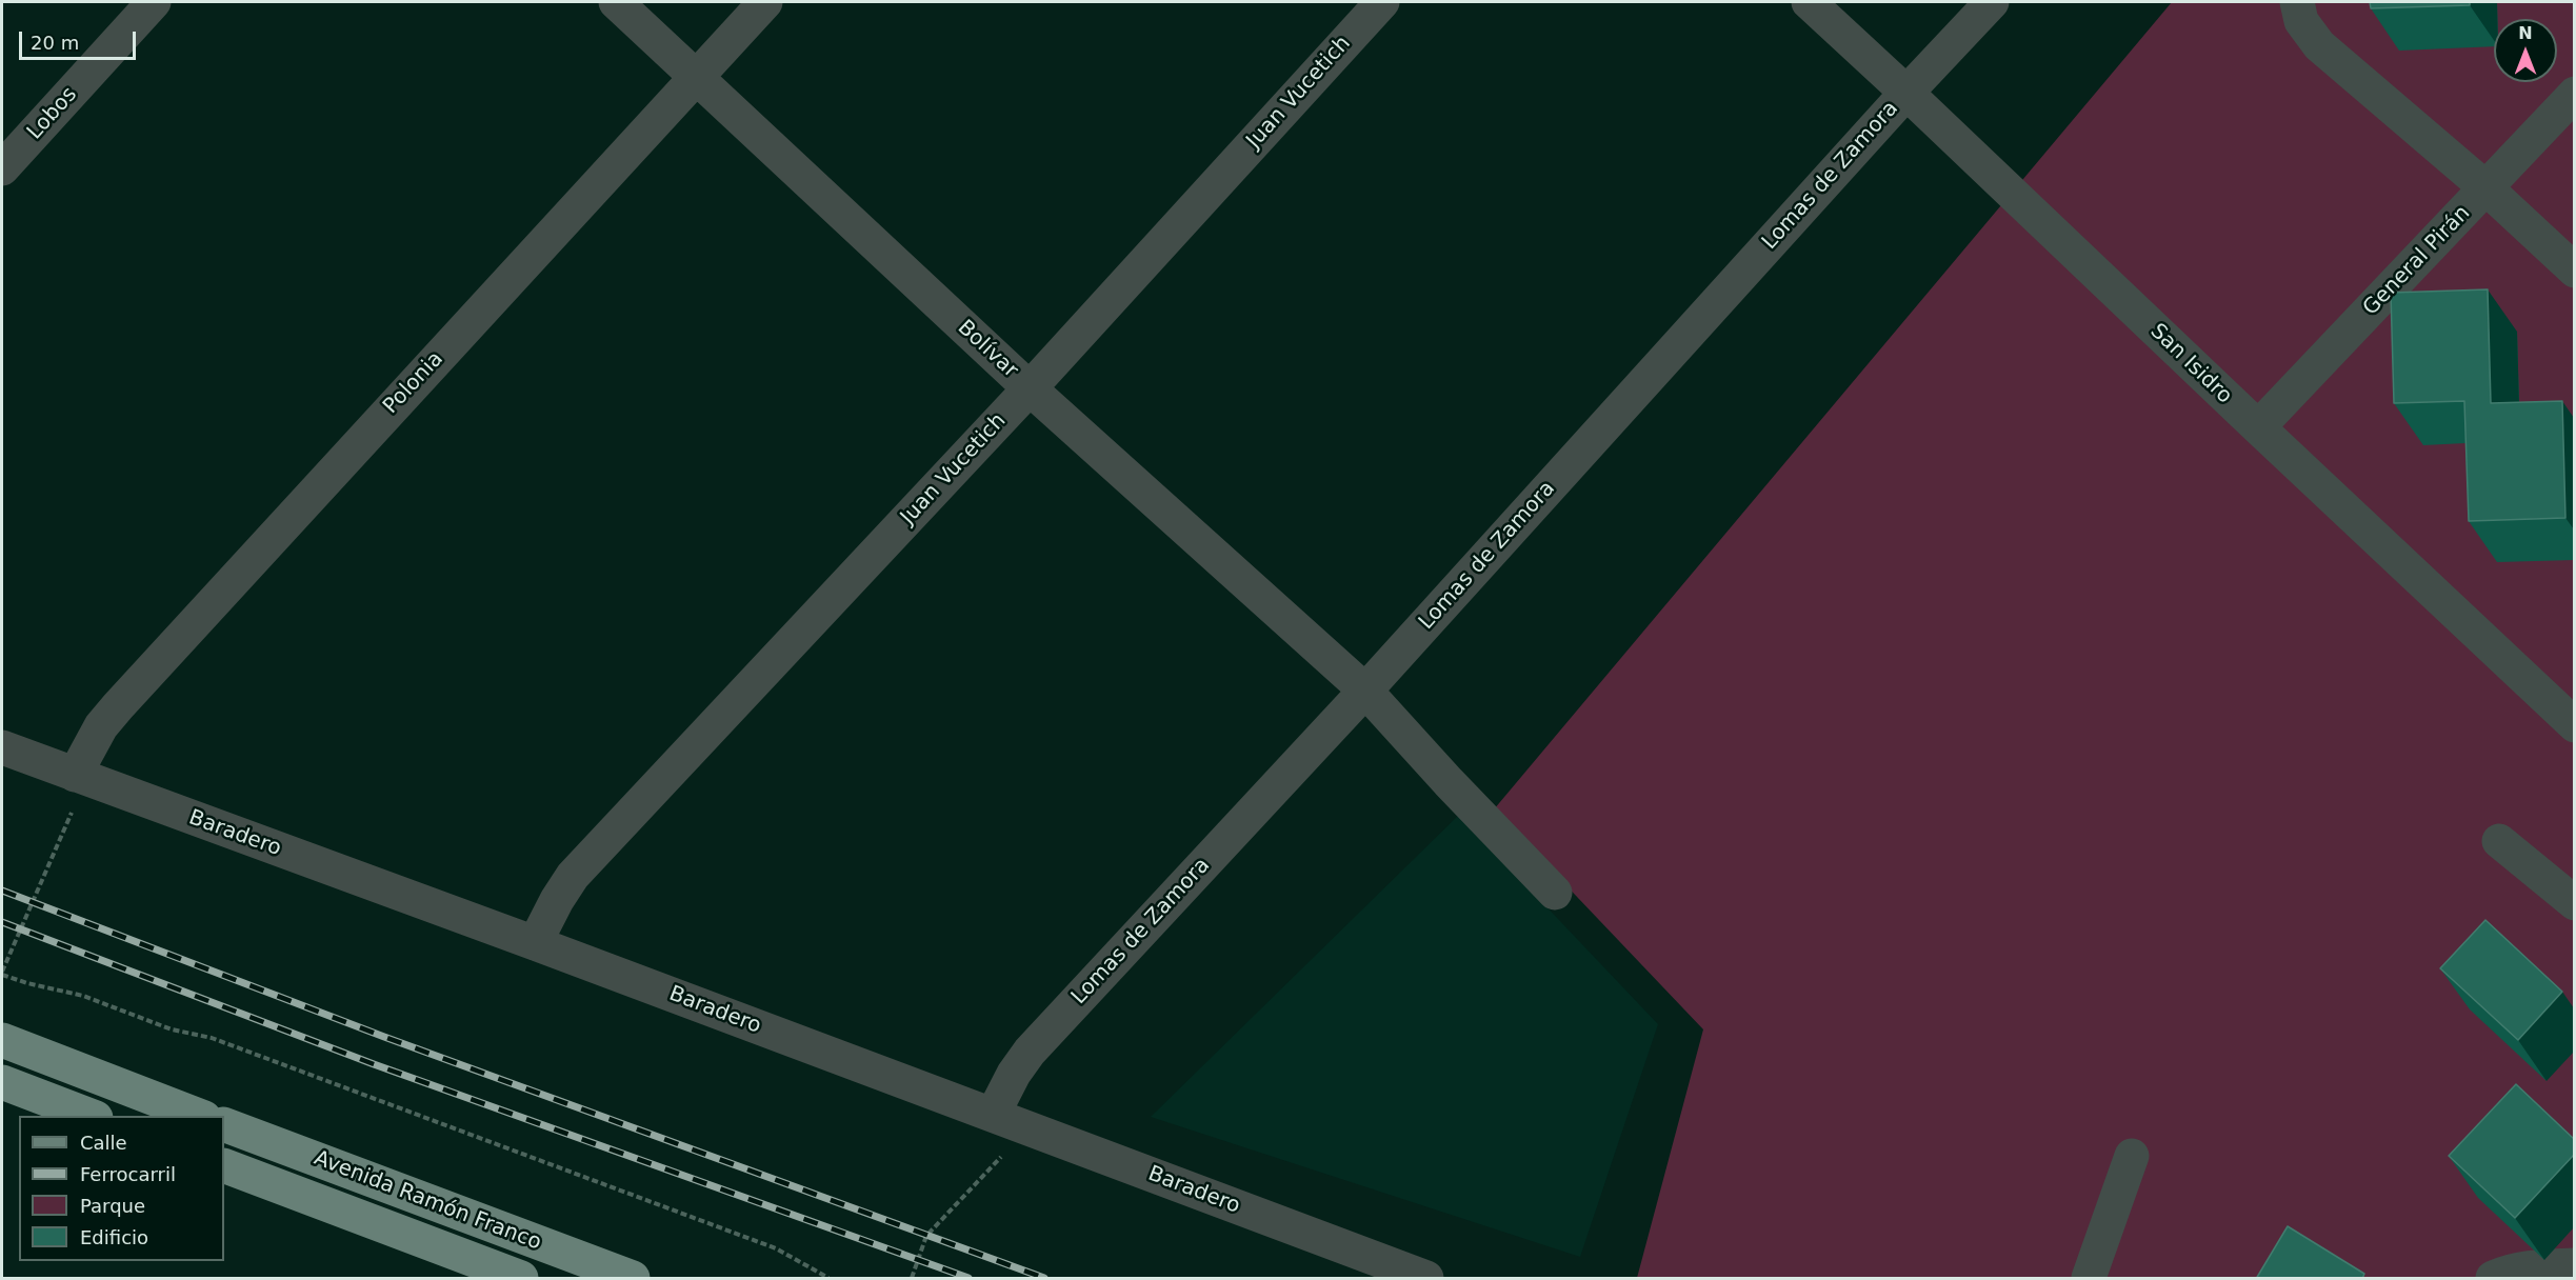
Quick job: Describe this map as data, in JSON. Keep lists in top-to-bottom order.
{
  "streets": {
    "main road": ["Avenida Ramón Franco"],
    "street": [
      "Juan Vucetich",
      "Lobos",
      "Lomas de Zamora",
      "General Pirán",
      "Bolívar",
      "San Isidro",
      "Polonia",
      "Baradero"
    ]
  },
  "crossings": [
    ["Juan Vucetich", "Bolívar"],
    ["Juan Vucetich", "Baradero"],
    ["Lomas de Zamora", "Bolívar"],
    ["Lomas de Zamora", "San Isidro"],
    ["Lomas de Zamora", "Baradero"],
    ["General Pirán", "San Isidro"],
    ["Bolívar", "Polonia"],
    ["Polonia", "Baradero"]
  ],
  "legend": [
    "Calle",
    "Ferrocarril",
    "Parque",
    "Edificio"
  ],
  "scale_bar": "20 m",
  "north": "top"
}
